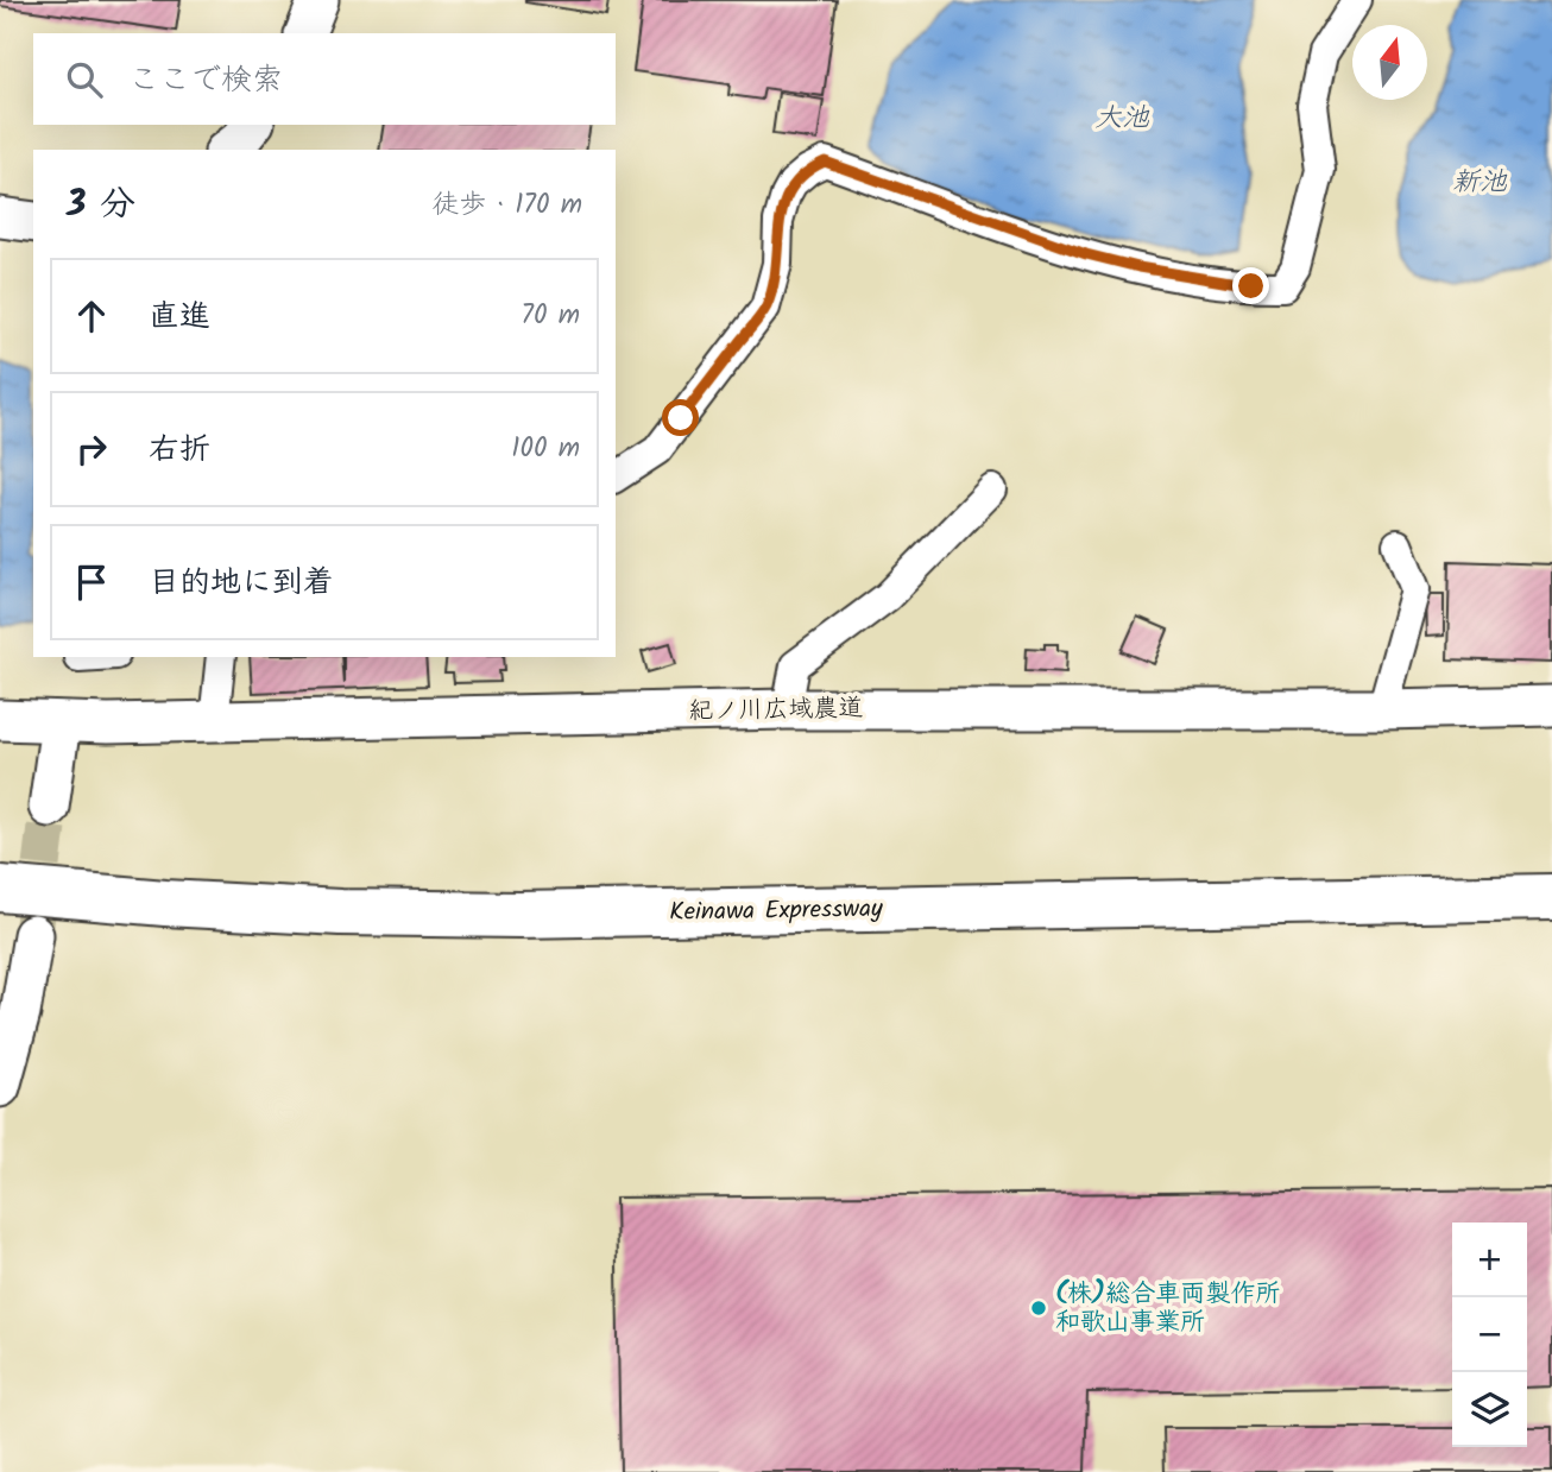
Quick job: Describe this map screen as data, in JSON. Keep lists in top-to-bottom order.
{
  "streets": {
    "highway": ["Keinawa Expressway"],
    "street": ["紀ノ川広域農道"]
  },
  "water": ["大池", "新池"],
  "places": ["(株)総合車両製作所 和歌山事業所"],
  "north": "top",
  "page": {
    "search": "ここで検索",
    "heading": ["3 分", "徒歩 · 170 m"],
    "list": [
      ["直進", "70 m"],
      ["右折", "100 m"],
      "目的地に到着"
    ],
    "map_buttons": ["+", "−"]
  }
}
